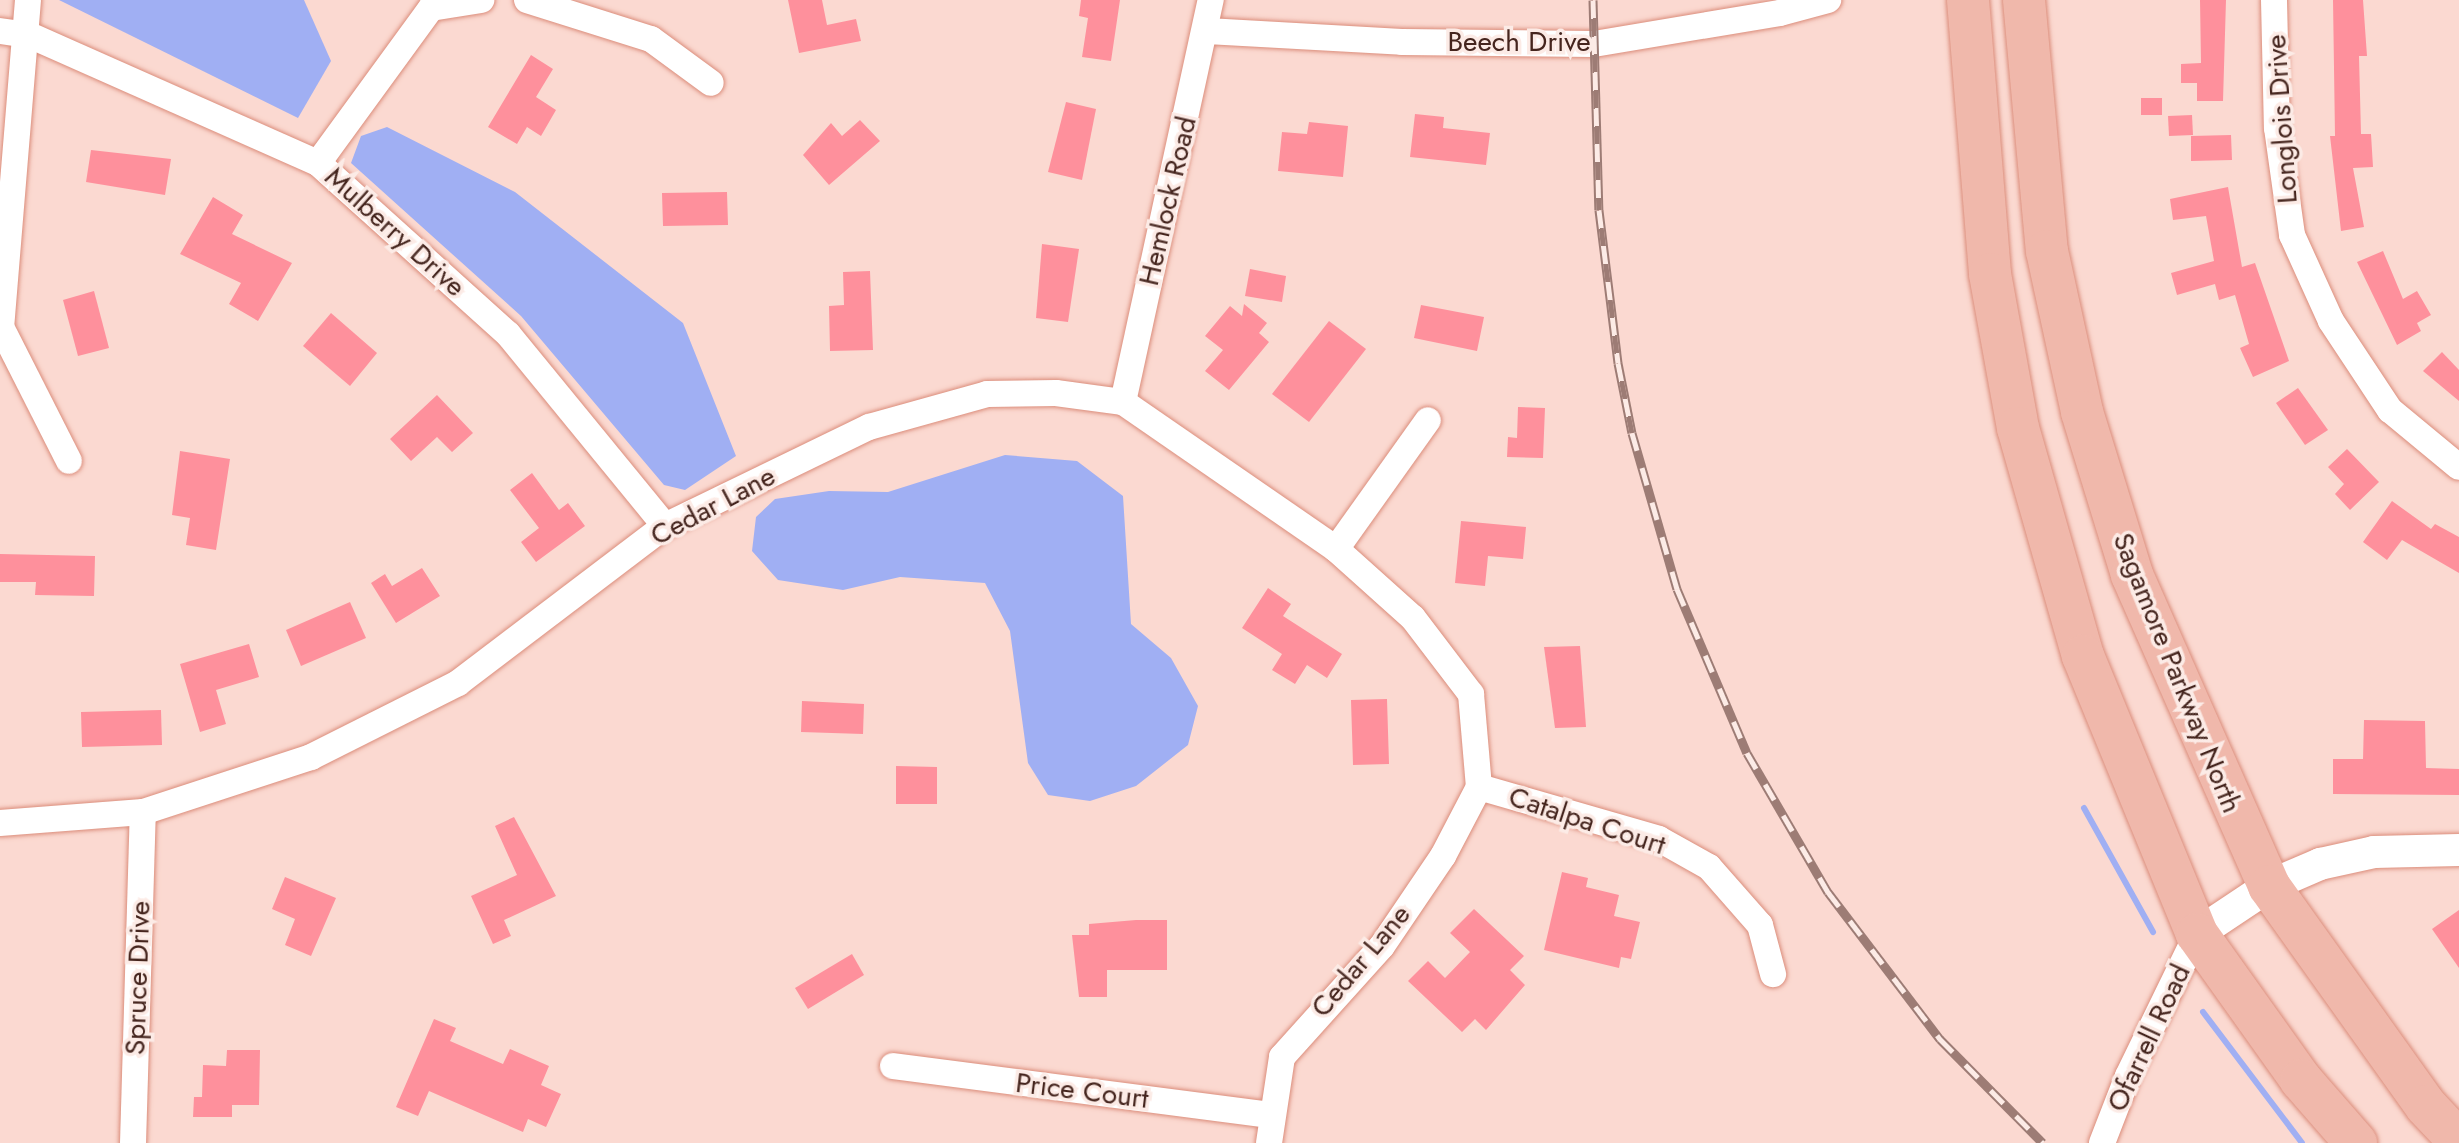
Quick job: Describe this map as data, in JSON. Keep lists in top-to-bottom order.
{
  "streets": {
    "main road": ["Sagamore Parkway North"],
    "street": [
      "Beech Drive",
      "Longlois Drive",
      "Hemlock Road",
      "Mulberry Drive",
      "Cedar Lane",
      "Catalpa Court",
      "Spruce Drive",
      "Ofarrell Road",
      "Price Court"
    ]
  },
  "crossings": [
    ["Beech Drive", "Hemlock Road"],
    ["Hemlock Road", "Cedar Lane"],
    ["Mulberry Drive", "Cedar Lane"],
    ["Cedar Lane", "Catalpa Court"],
    ["Cedar Lane", "Spruce Drive"],
    ["Cedar Lane", "Price Court"]
  ]
}
